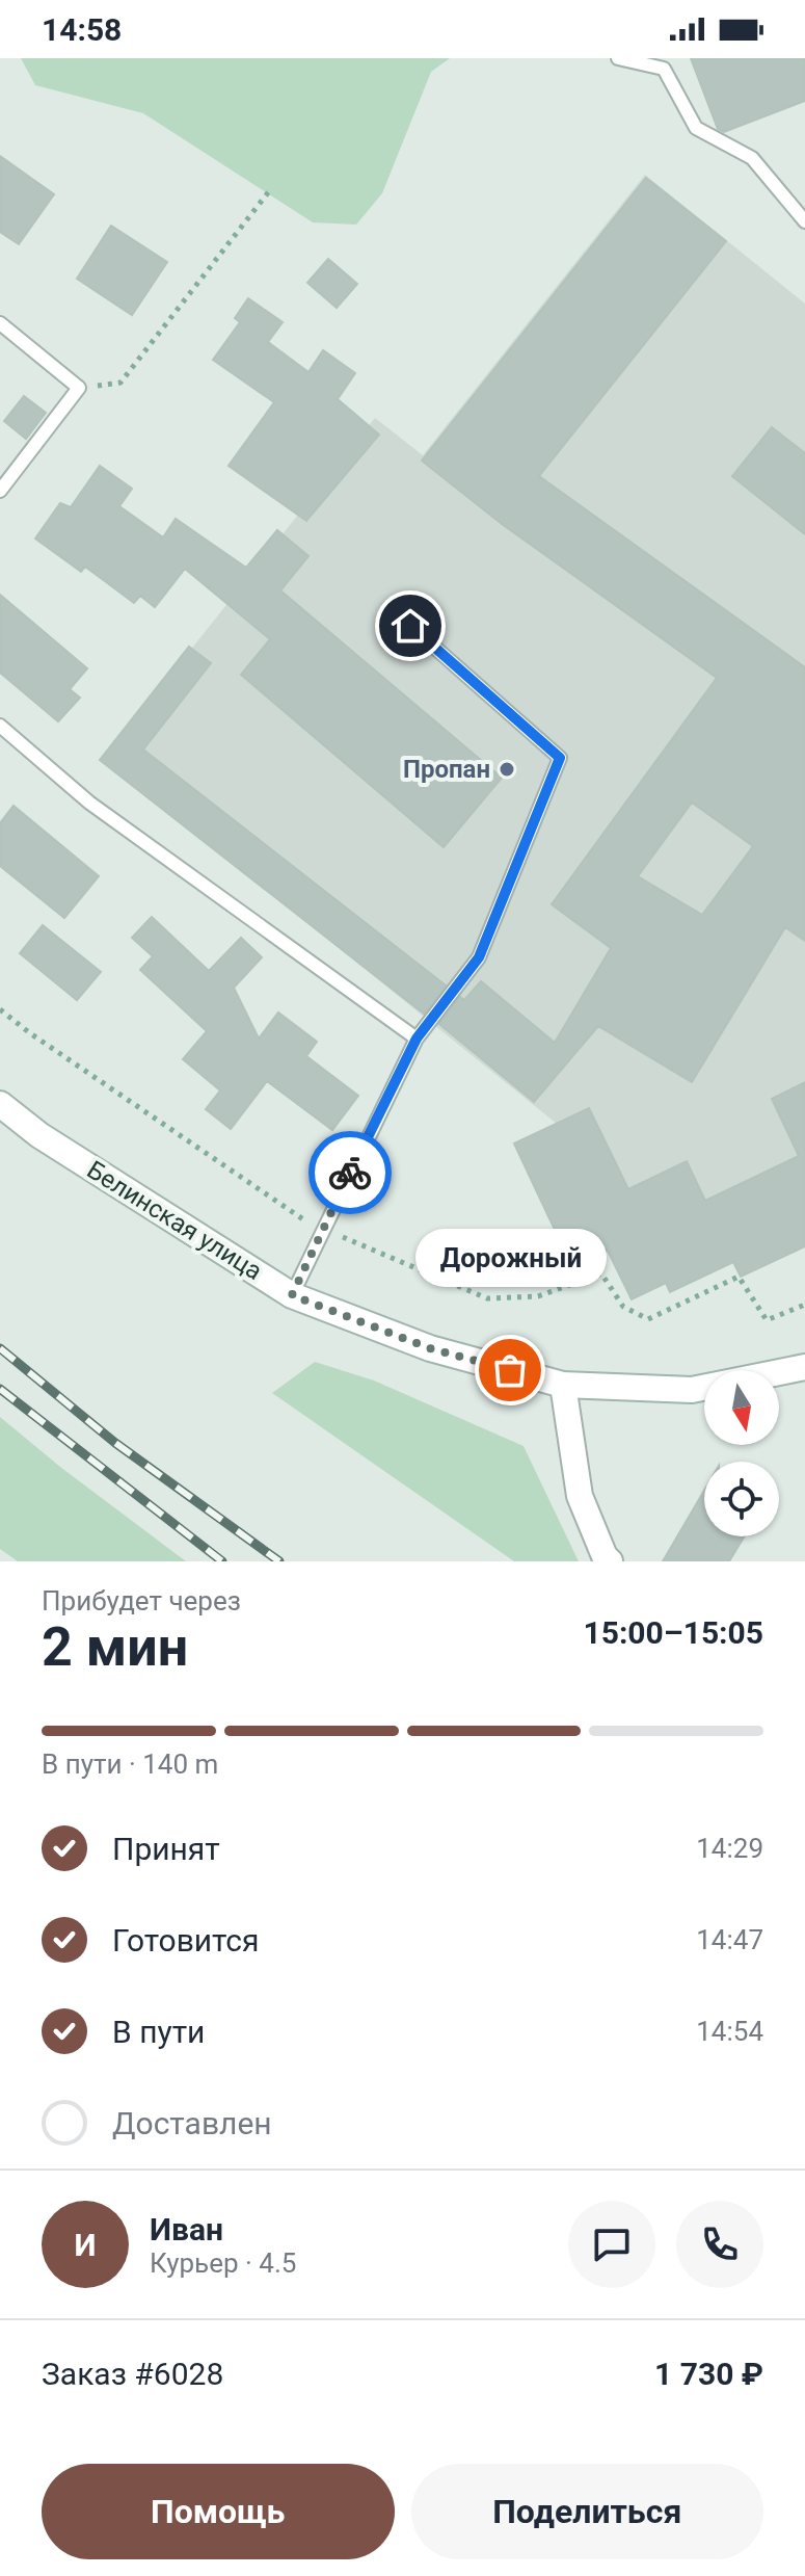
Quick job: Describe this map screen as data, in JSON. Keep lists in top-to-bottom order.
{
  "streets": {
    "main road": ["Белинская улица"]
  },
  "places": ["Пропан", "Дорожный"],
  "north": "bottom",
  "page": {
    "status": "14:58",
    "bubble": "Дорожный",
    "heading": ["2 мин", "Прибудет через", "15:00–15:05"],
    "panel": [
      "Иван",
      "Курьер · 4.5",
      "Заказ #6028",
      "1 730 ₽"
    ],
    "bar": "В пути · 140 m",
    "list": [
      ["Принят", "14:29"],
      ["Готовится", "14:47"],
      ["В пути", "14:54"],
      "Доставлен"
    ],
    "round": "И",
    "buttons": ["Помощь", "Поделиться"]
  }
}
